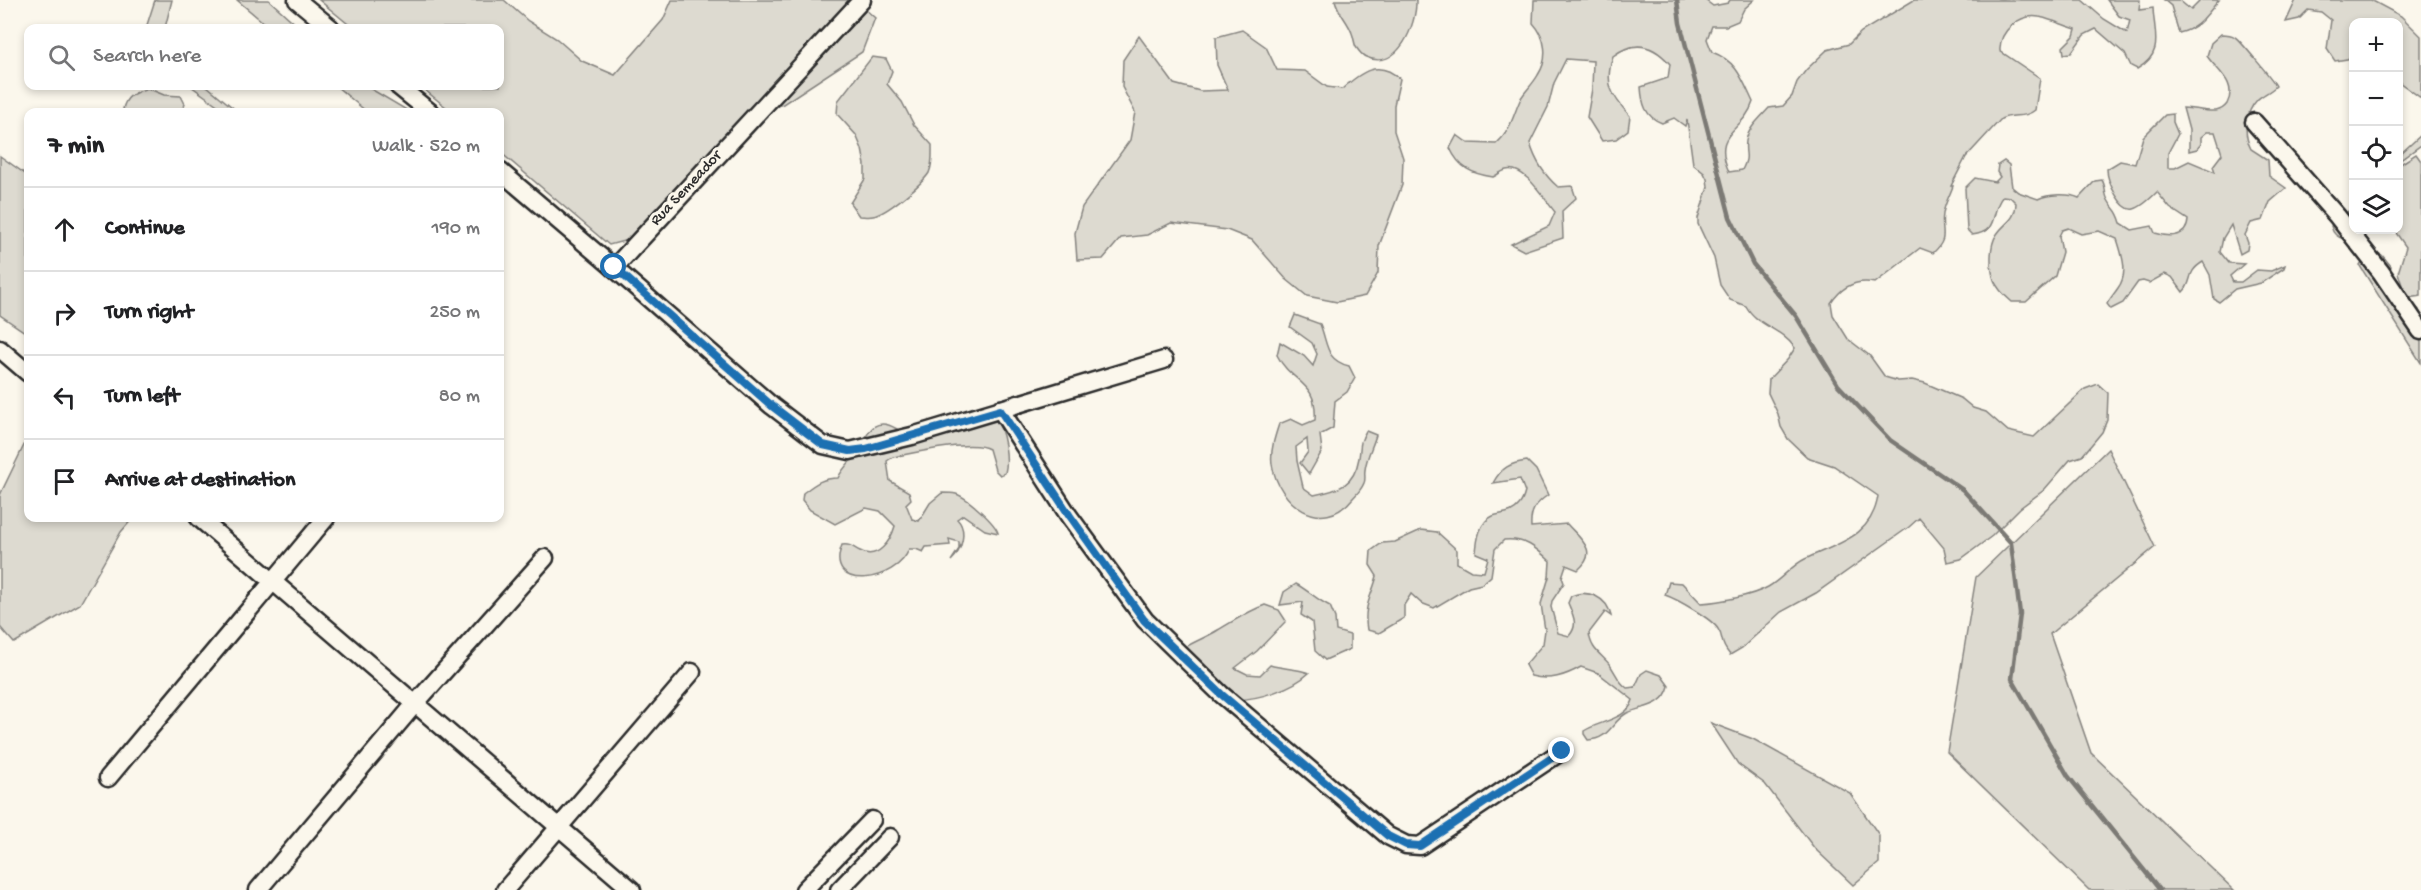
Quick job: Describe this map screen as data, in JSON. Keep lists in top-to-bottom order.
{
  "streets": {
    "street": ["Rua Semeador"]
  },
  "page": {
    "map_buttons": ["+", "−"],
    "search": "Search here",
    "heading": ["7 min", "Walk · 520 m"],
    "list": [
      ["Continue", "190 m"],
      ["Turn right", "250 m"],
      ["Turn left", "80 m"],
      "Arrive at destination"
    ]
  }
}
